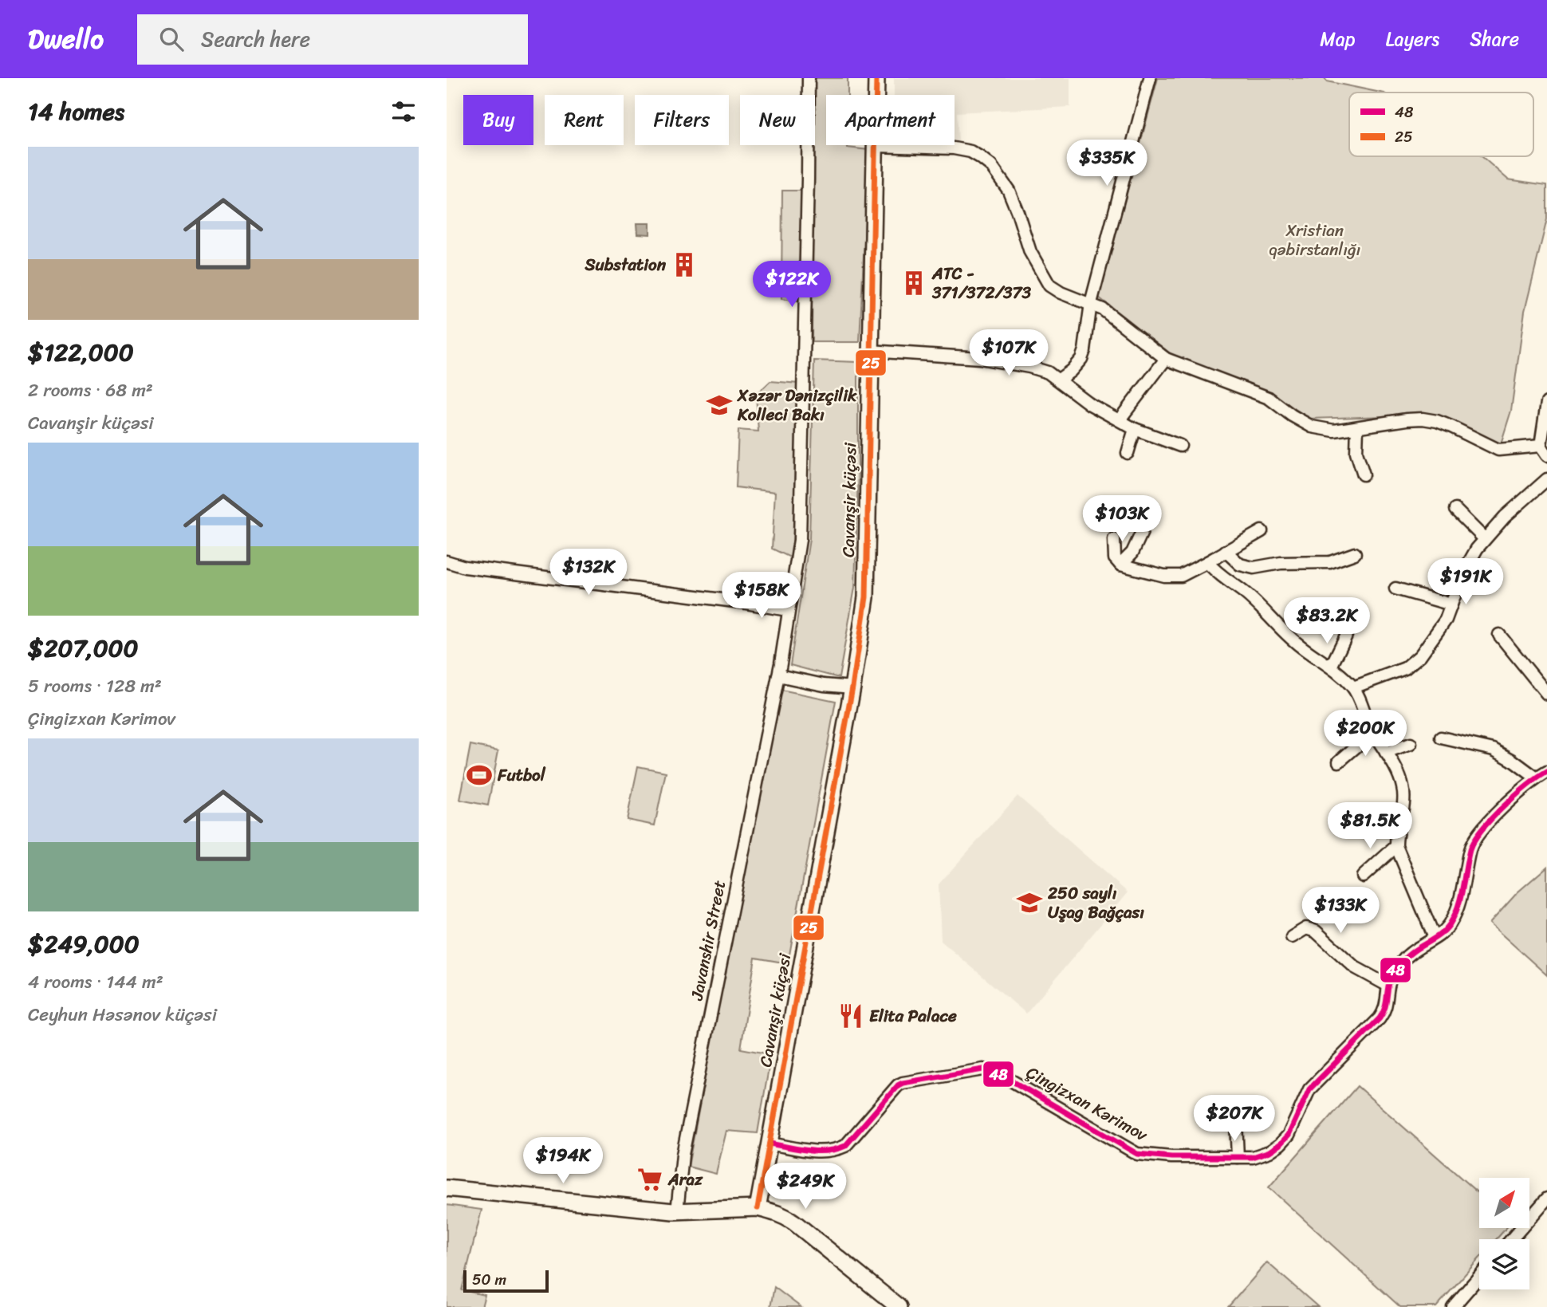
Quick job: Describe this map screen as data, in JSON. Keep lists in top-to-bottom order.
{
  "streets": {
    "street": ["Cavanşir küçəsi", "Javanshir Street", "Çingizxan Kərimov"]
  },
  "crossings": [
    ["Cavanşir küçəsi", "Çingizxan Kərimov"]
  ],
  "parks": ["Xristian qəbirstanlığı"],
  "places": {
    "building": ["Substation", "ATC - 371/372/373"],
    "school or university": ["Xəzər Dənizçilik Kolleci Bakı", "250 saylı Uşag Bağçası"],
    "sports": ["Futbol"],
    "restaurant": ["Elita Palace"],
    "supermarket": ["Araz"]
  },
  "lines": ["transit line 25", "transit line 48"],
  "legend": ["48", "25"],
  "scale_bar": "50 m",
  "north": "top right",
  "page": {
    "header": "Dwello",
    "search": "Search here",
    "nav": ["Map", "Layers", "Share"],
    "heading": "14 homes",
    "chip": [
      "Buy",
      "Rent",
      "Filters",
      "New",
      "Apartment"
    ],
    "price": [
      "$335K",
      "$122K",
      "$107K",
      "$103K",
      "$132K",
      "$191K",
      "$158K",
      "$83.2K",
      "$200K",
      "$81.5K",
      "$133K",
      "$207K",
      "$194K",
      "$249K"
    ],
    "list": [
      {
        "name": "$122,000",
        "note": "2 rooms · 68 m² · Cavanşir küçəsi"
      },
      {
        "name": "$207,000",
        "note": "5 rooms · 128 m² · Çingizxan Kərimov"
      },
      {
        "name": "$249,000",
        "note": "4 rooms · 144 m² · Ceyhun Həsənov küçəsi"
      }
    ],
    "scale": "50 m"
  }
}
